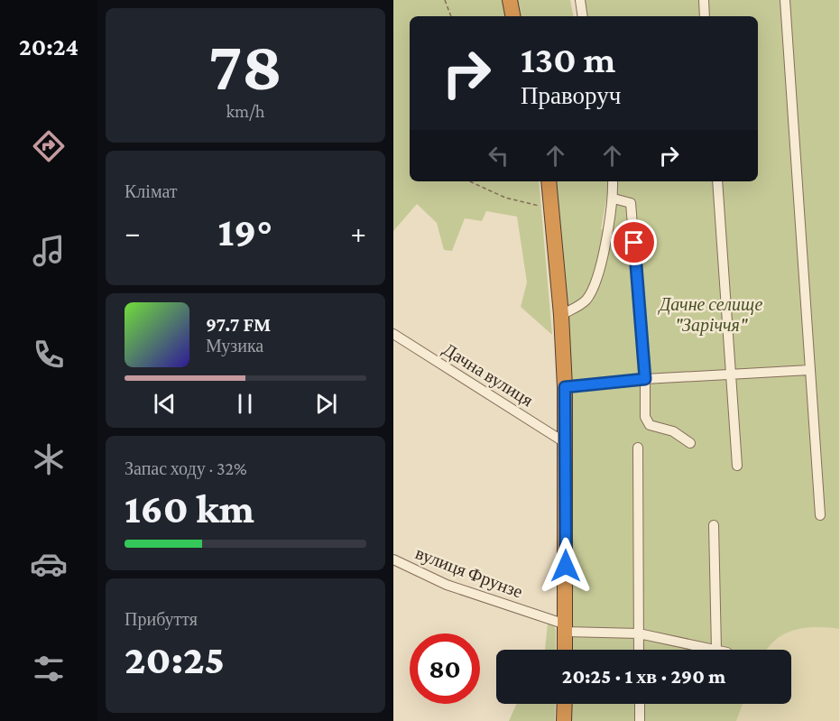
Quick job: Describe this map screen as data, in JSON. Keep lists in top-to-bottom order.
{
  "streets": {
    "street": ["Дачна вулиця", "вулиця Фрунзе"]
  },
  "parks": ["Дачне селище \"Заріччя\""],
  "page": {
    "tabs": "20:24",
    "tile": [
      ["78", "km/h"],
      "Клімат",
      ["Запас ходу · 32%", "160 km"],
      ["Прибуття", "20:25"]
    ],
    "turn": ["130 m", "Праворуч"],
    "heat": ["−", "19°", "+"],
    "song": ["97.7 FM", "Музика"],
    "limit": "80",
    "trip": "20:25 · 1 хв · 290 m"
  }
}
